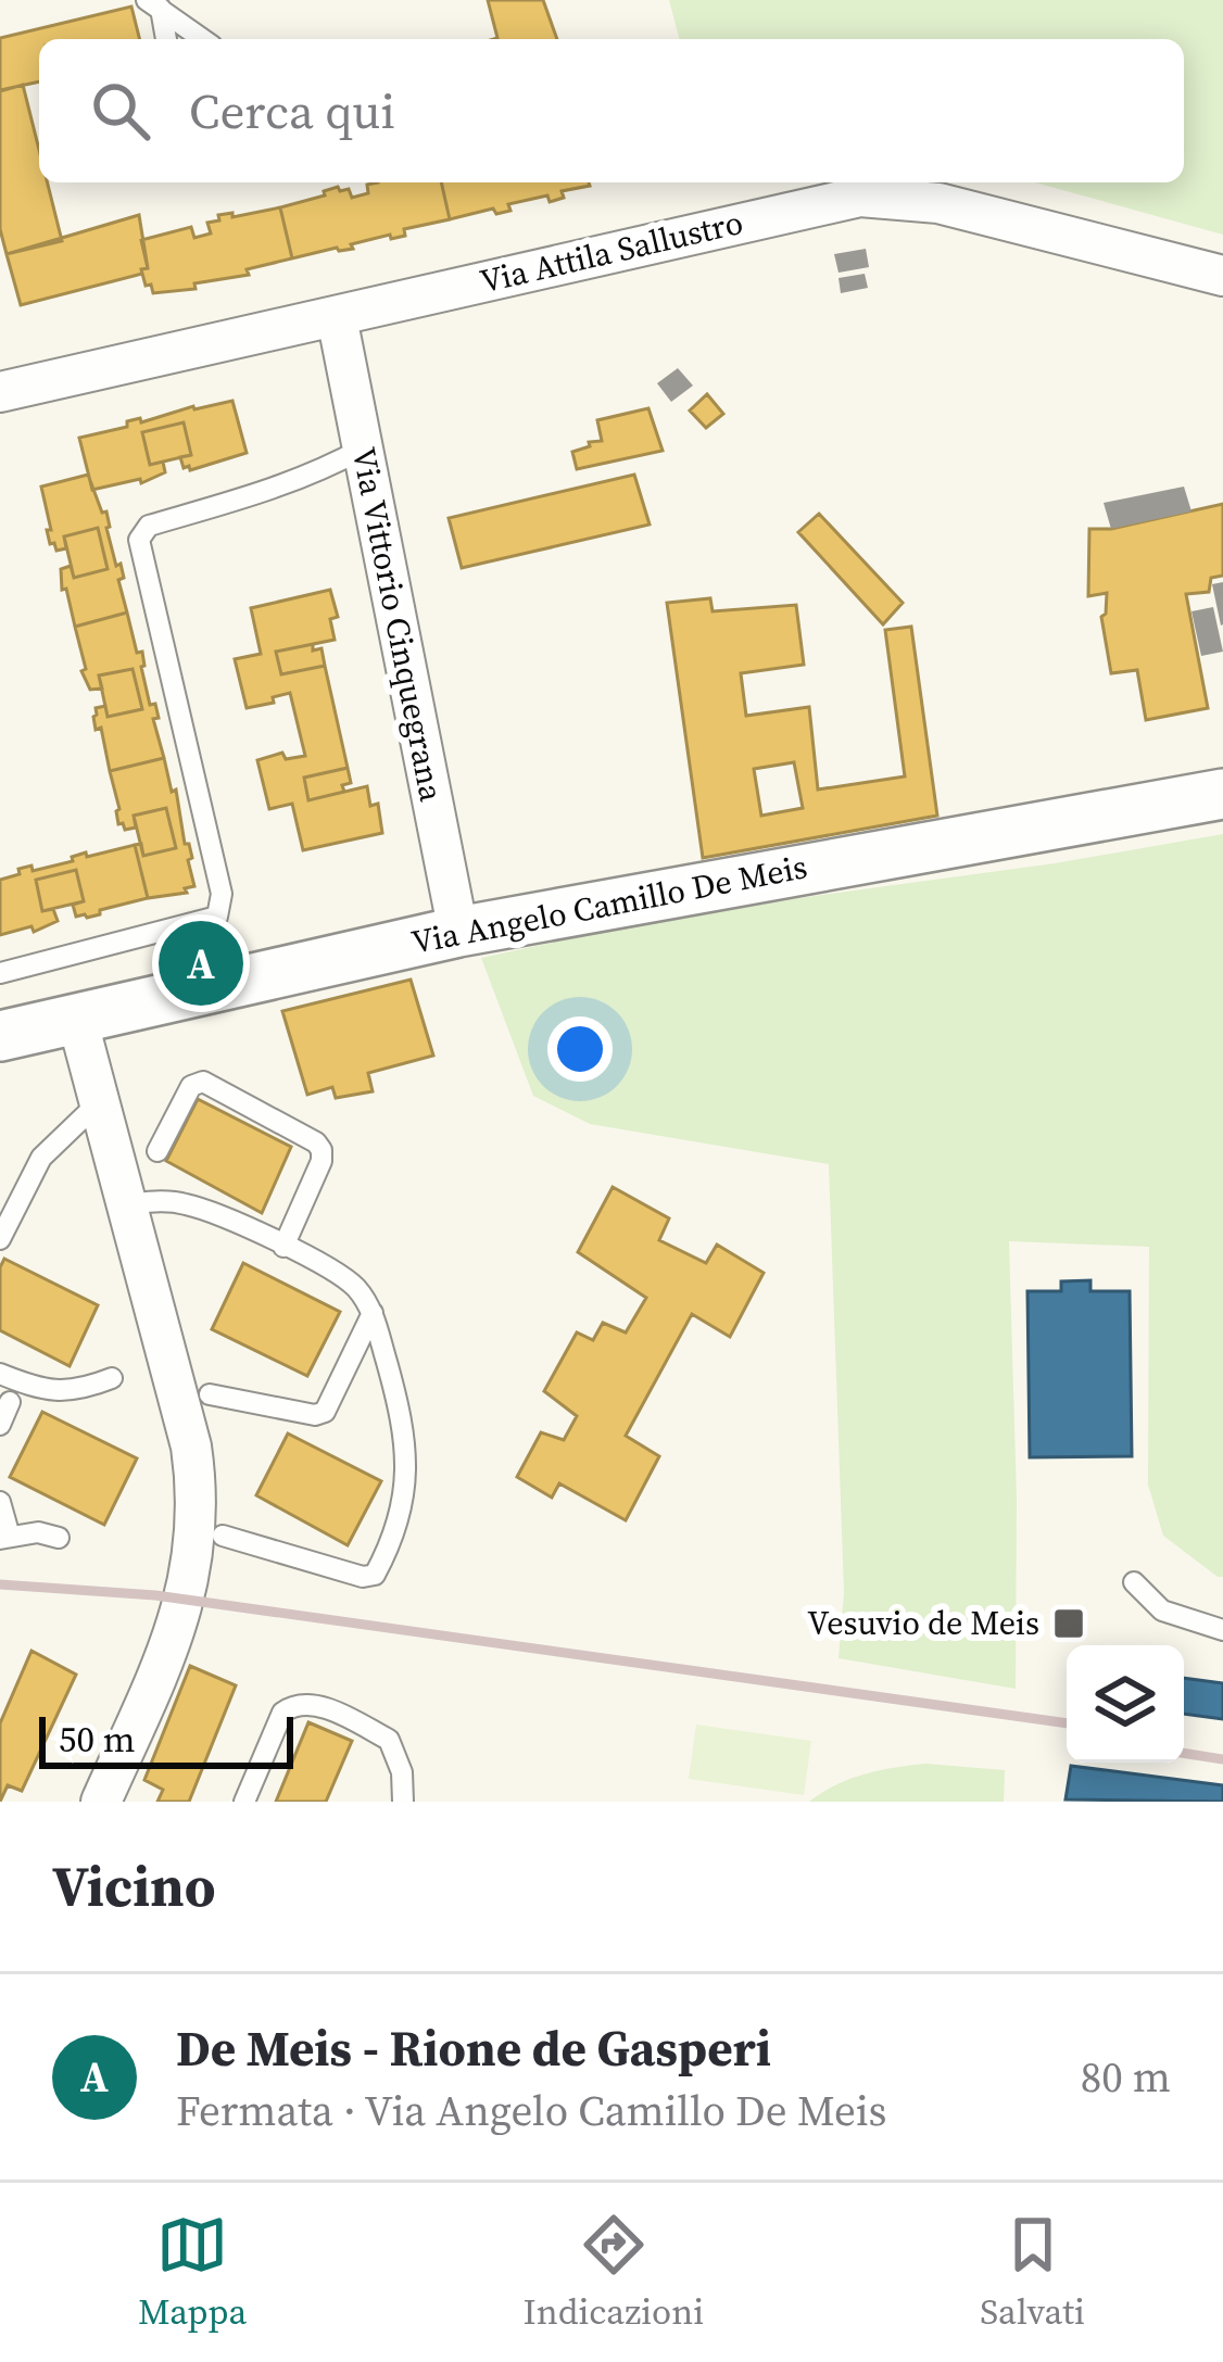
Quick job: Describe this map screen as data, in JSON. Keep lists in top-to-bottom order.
{
  "streets": {
    "street": ["Via Attila Sallustro", "Via Vittorio Cinquegrana", "Via Angelo Camillo De Meis"]
  },
  "crossings": [
    ["Via Attila Sallustro", "Via Vittorio Cinquegrana"],
    ["Via Vittorio Cinquegrana", "Via Angelo Camillo De Meis"]
  ],
  "places": {
    "transit": ["Vesuvio de Meis"]
  },
  "scale_bar": "50 m",
  "page": {
    "search": "Cerca qui",
    "pins": "A",
    "scale": "50 m",
    "heading": "Vicino",
    "list": [
      {
        "mark": "A",
        "name": "De Meis - Rione de Gasperi",
        "note": "Fermata · Via Angelo Camillo De Meis",
        "value": "80 m"
      }
    ],
    "nav": ["Mappa", "Indicazioni", "Salvati"]
  }
}
